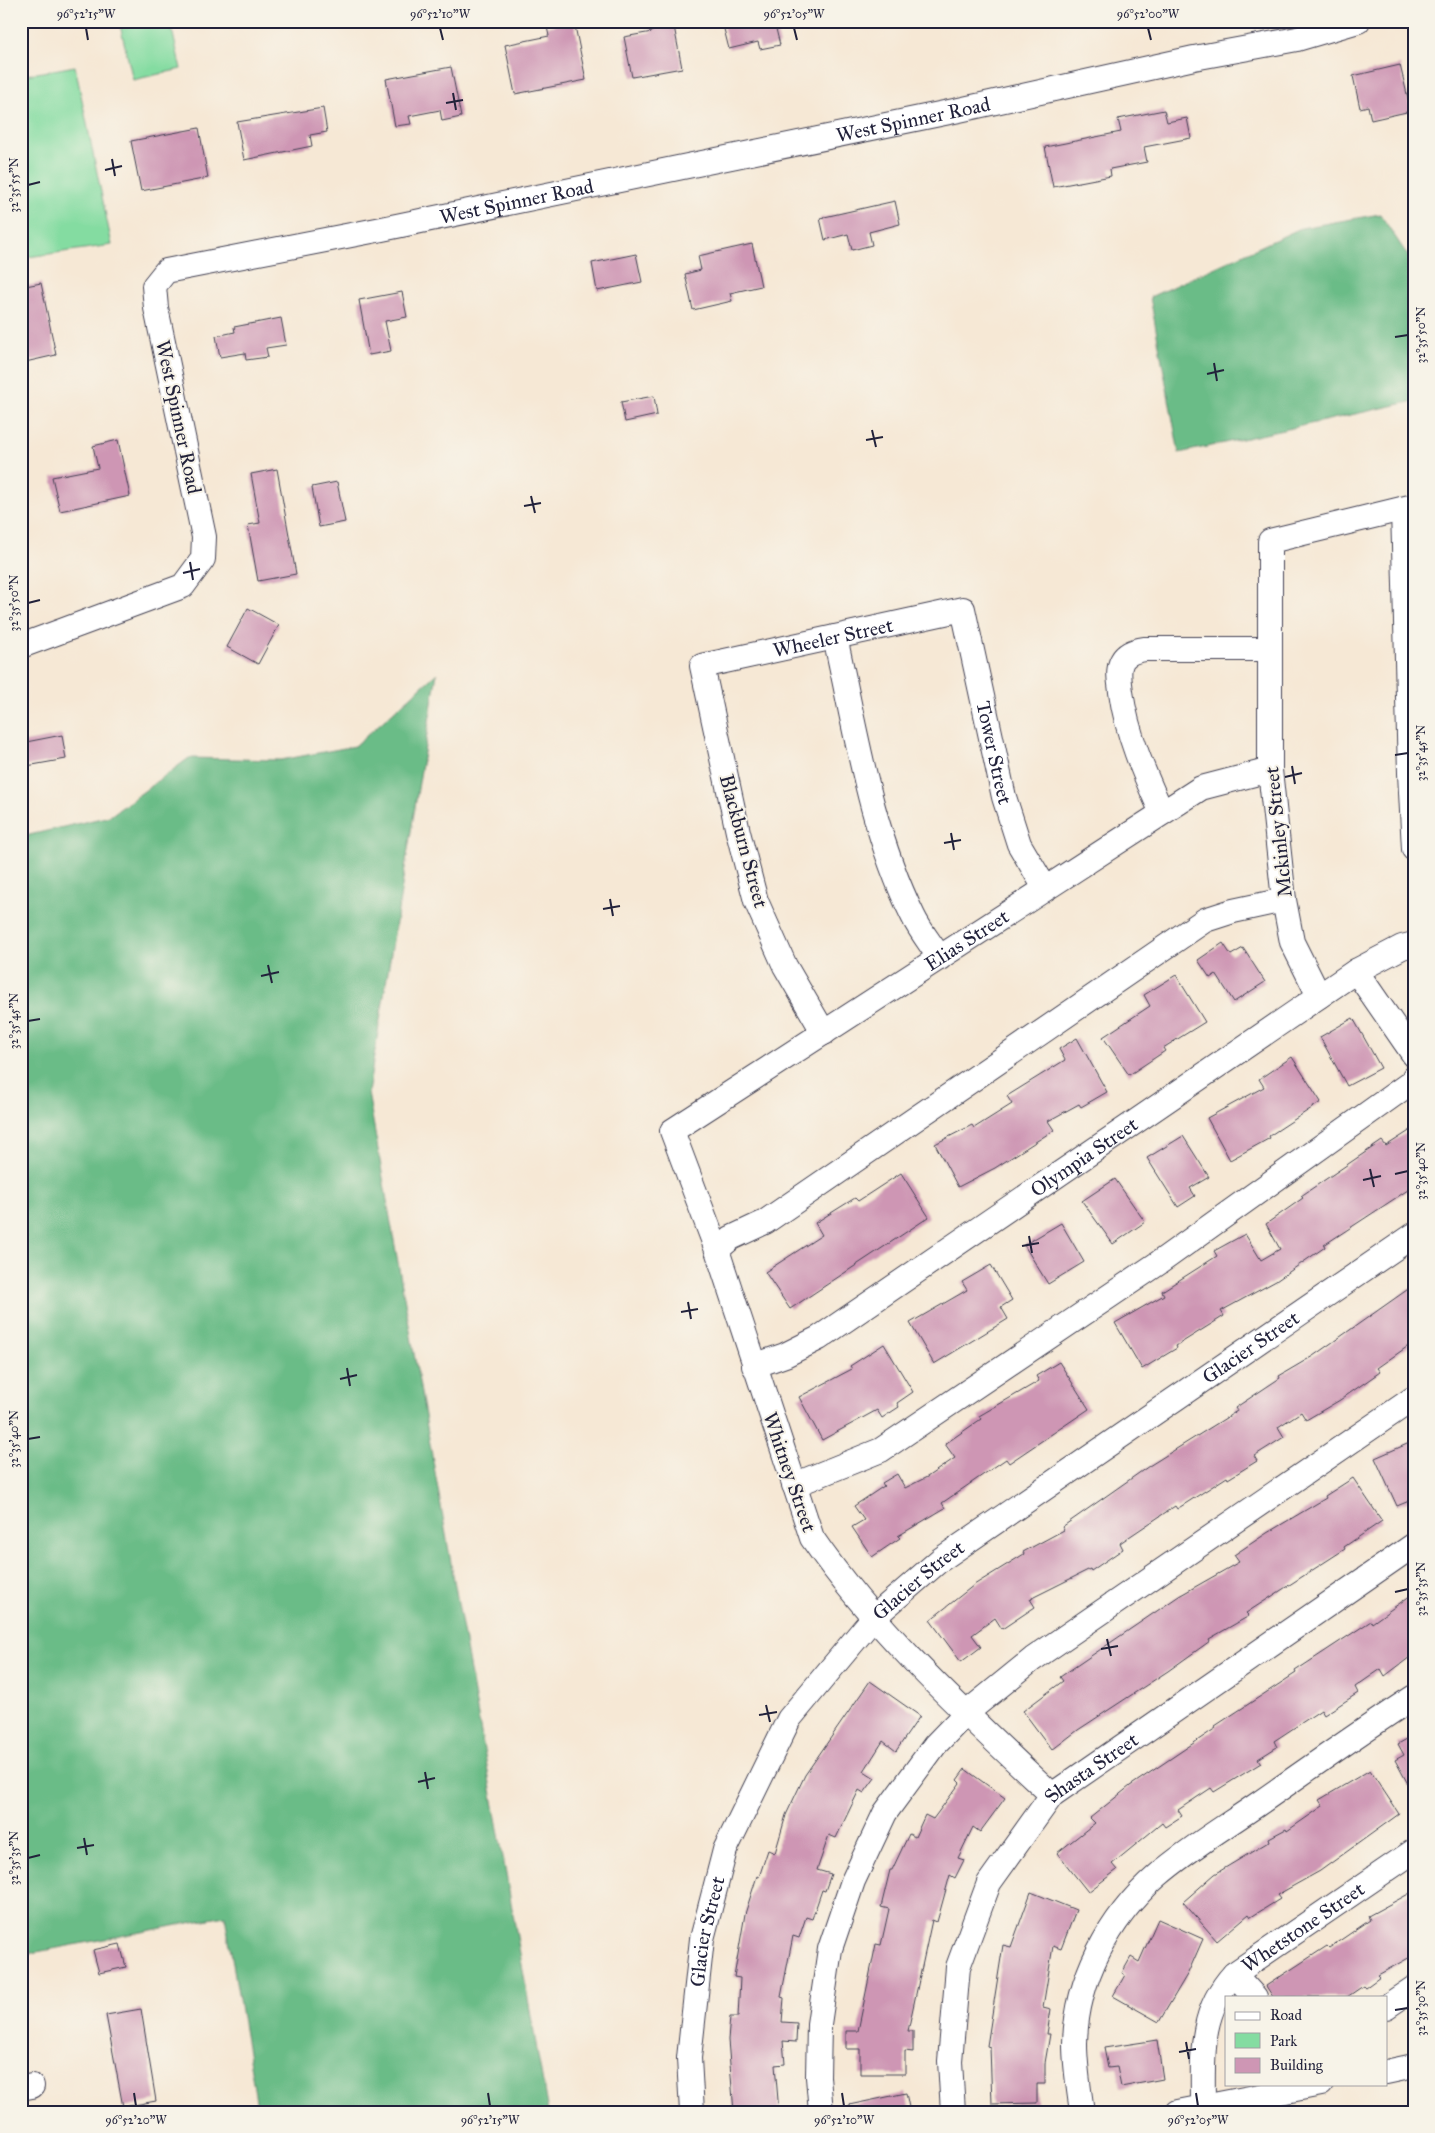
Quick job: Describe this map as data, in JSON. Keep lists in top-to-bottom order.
{
  "streets": {
    "street": [
      "West Spinner Road",
      "Wheeler Street",
      "Tower Street",
      "Mckinley Street",
      "Blackburn Street",
      "Elias Street",
      "Olympia Street",
      "Glacier Street",
      "Whitney Street",
      "Shasta Street",
      "Whetstone Street"
    ]
  },
  "crossings": [
    ["Wheeler Street", "Tower Street"],
    ["Wheeler Street", "Blackburn Street"],
    ["Tower Street", "Elias Street"],
    ["Mckinley Street", "Elias Street"],
    ["Mckinley Street", "Olympia Street"],
    ["Blackburn Street", "Elias Street"],
    ["Elias Street", "Whitney Street"],
    ["Olympia Street", "Whitney Street"],
    ["Glacier Street", "Whitney Street"],
    ["Whitney Street", "Shasta Street"]
  ],
  "legend": ["Road", "Park", "Building"],
  "coordinates": [
    "96°52'15\"W",
    "96°52'10\"W",
    "96°52'05\"W",
    "96°52'00\"W",
    "32°35'55\"N",
    "32°35'50\"N",
    "32°35'45\"N",
    "32°35'40\"N",
    "32°35'35\"N",
    "32°35'30\"N",
    "96°52'20\"W"
  ]
}
